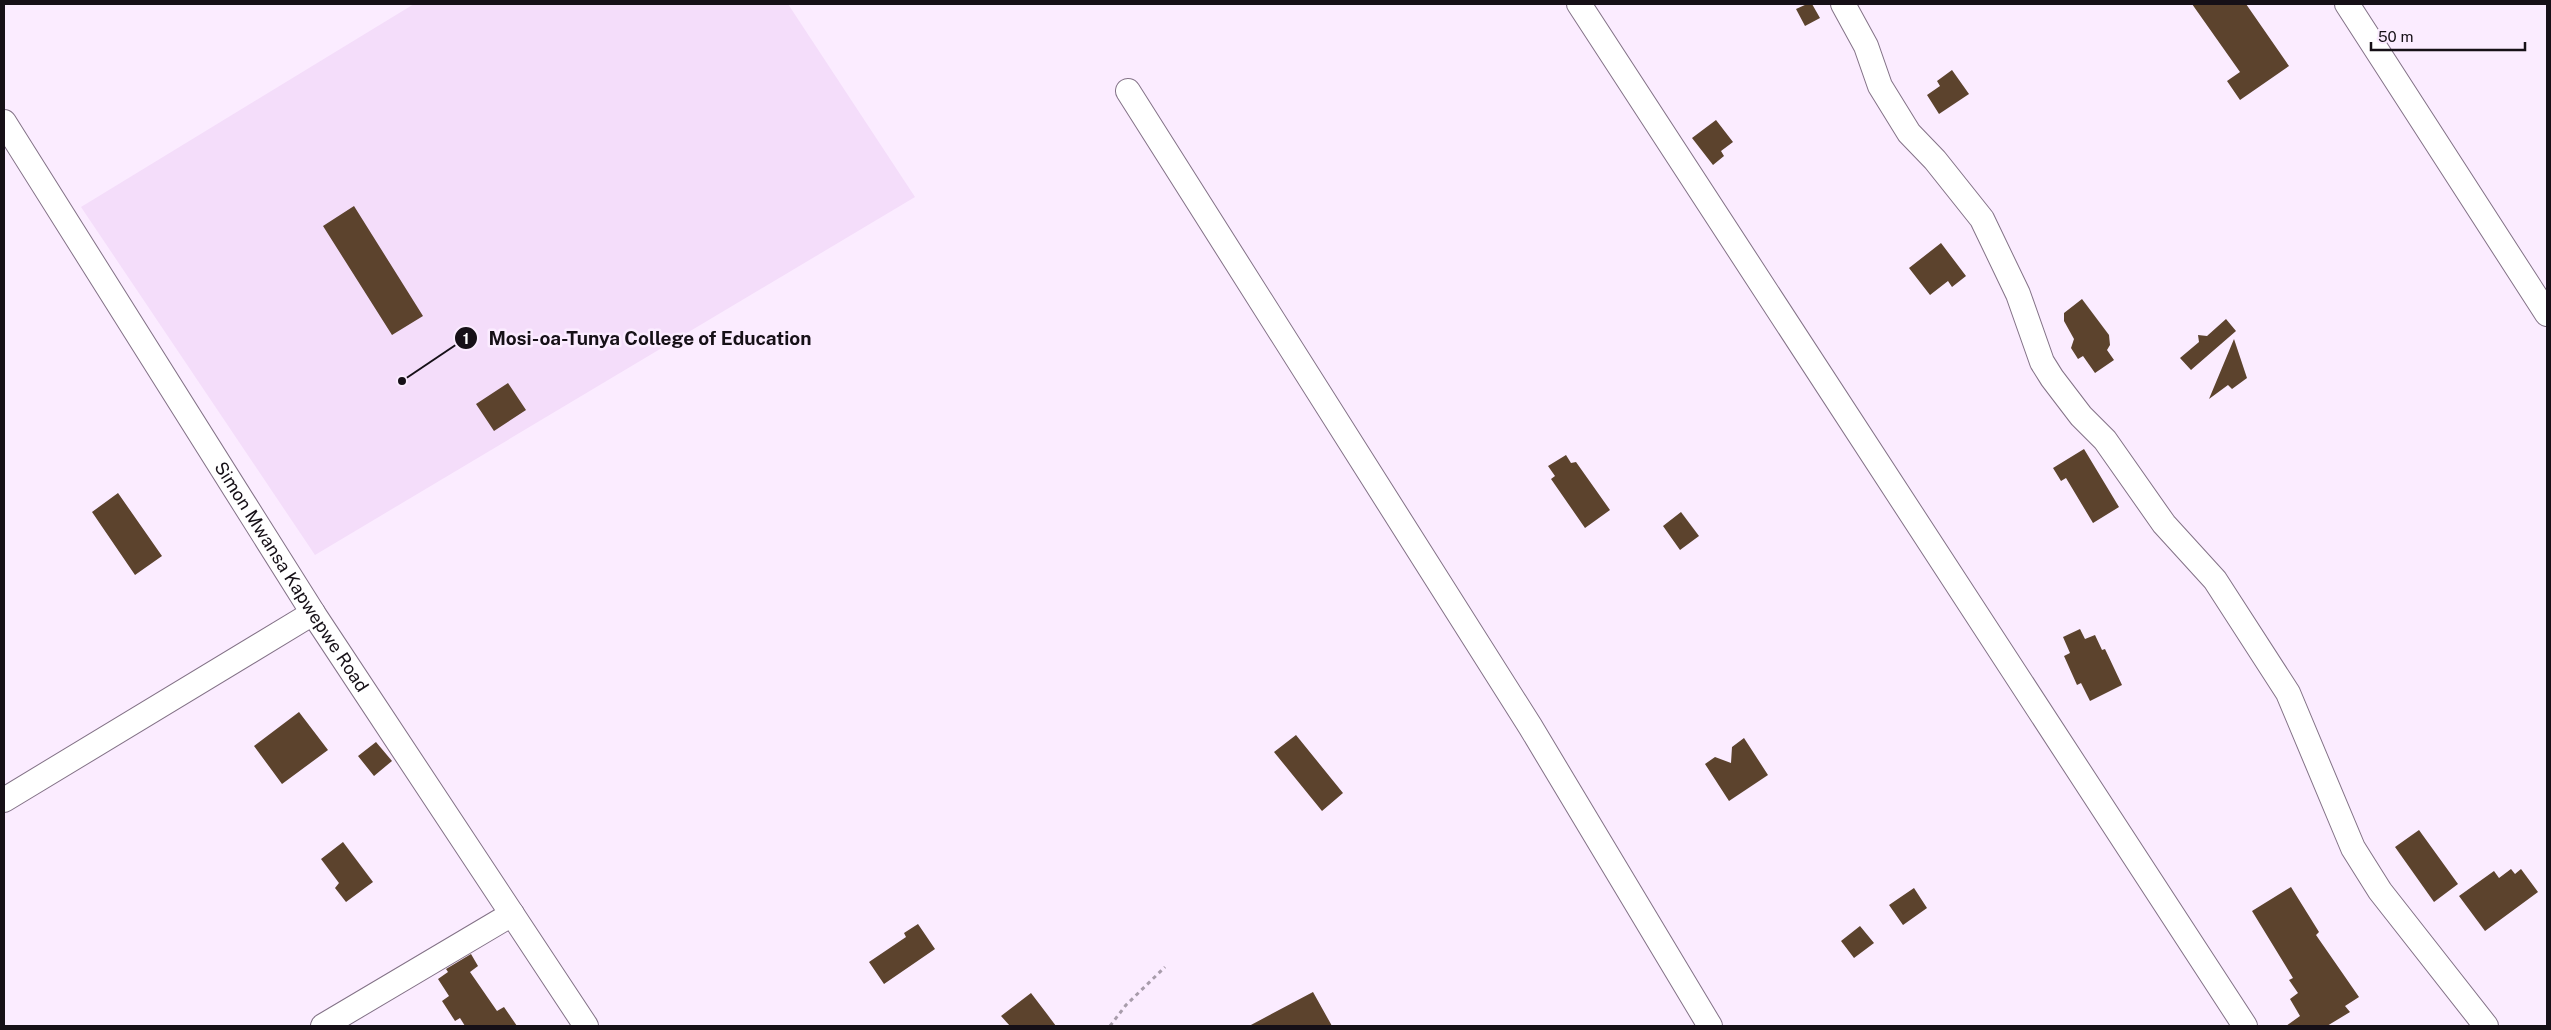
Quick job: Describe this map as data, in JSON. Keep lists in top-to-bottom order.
{
  "streets": {
    "street": ["Simon Mwansa Kapwepwe Road"]
  },
  "places": ["Mosi-oa-Tunya College of Education"],
  "scale_bar": "50 m"
}
